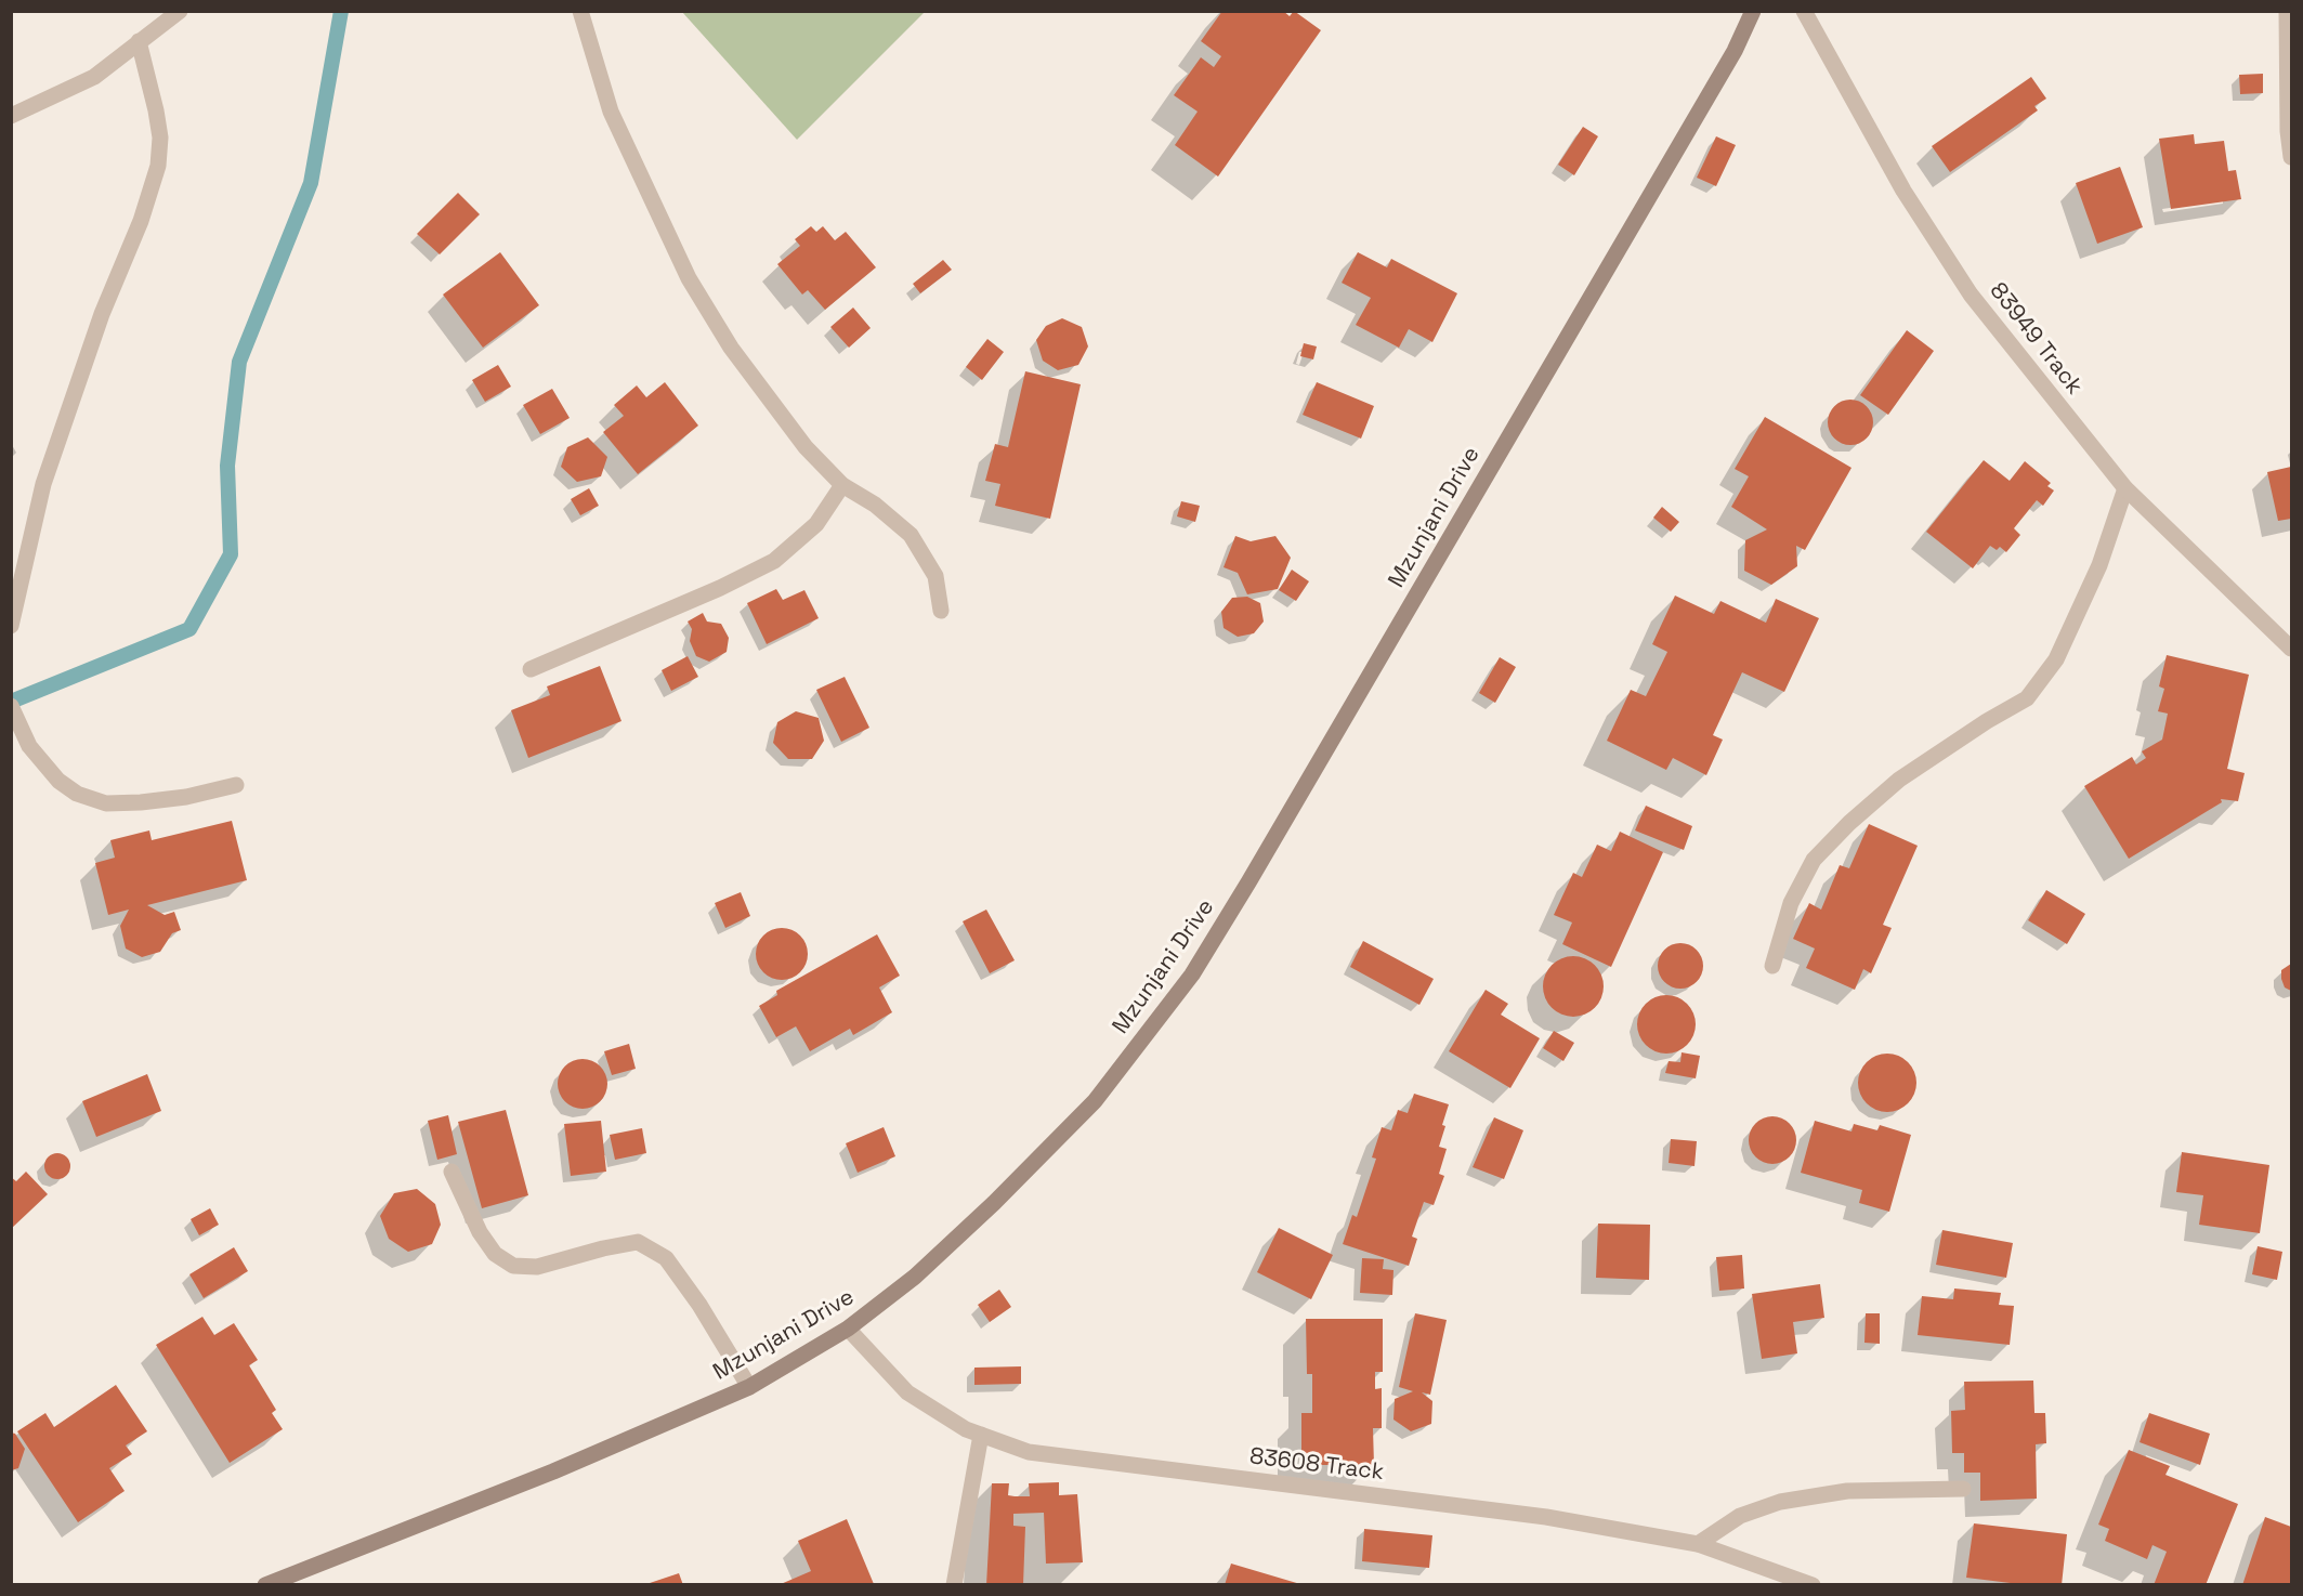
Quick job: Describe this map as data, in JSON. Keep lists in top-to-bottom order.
{
  "streets": {
    "main road": ["Mzunjani Drive"],
    "street": ["83949 Track", "83608 Track"]
  },
  "crossings": [
    ["Mzunjani Drive", "83608 Track"]
  ]
}
